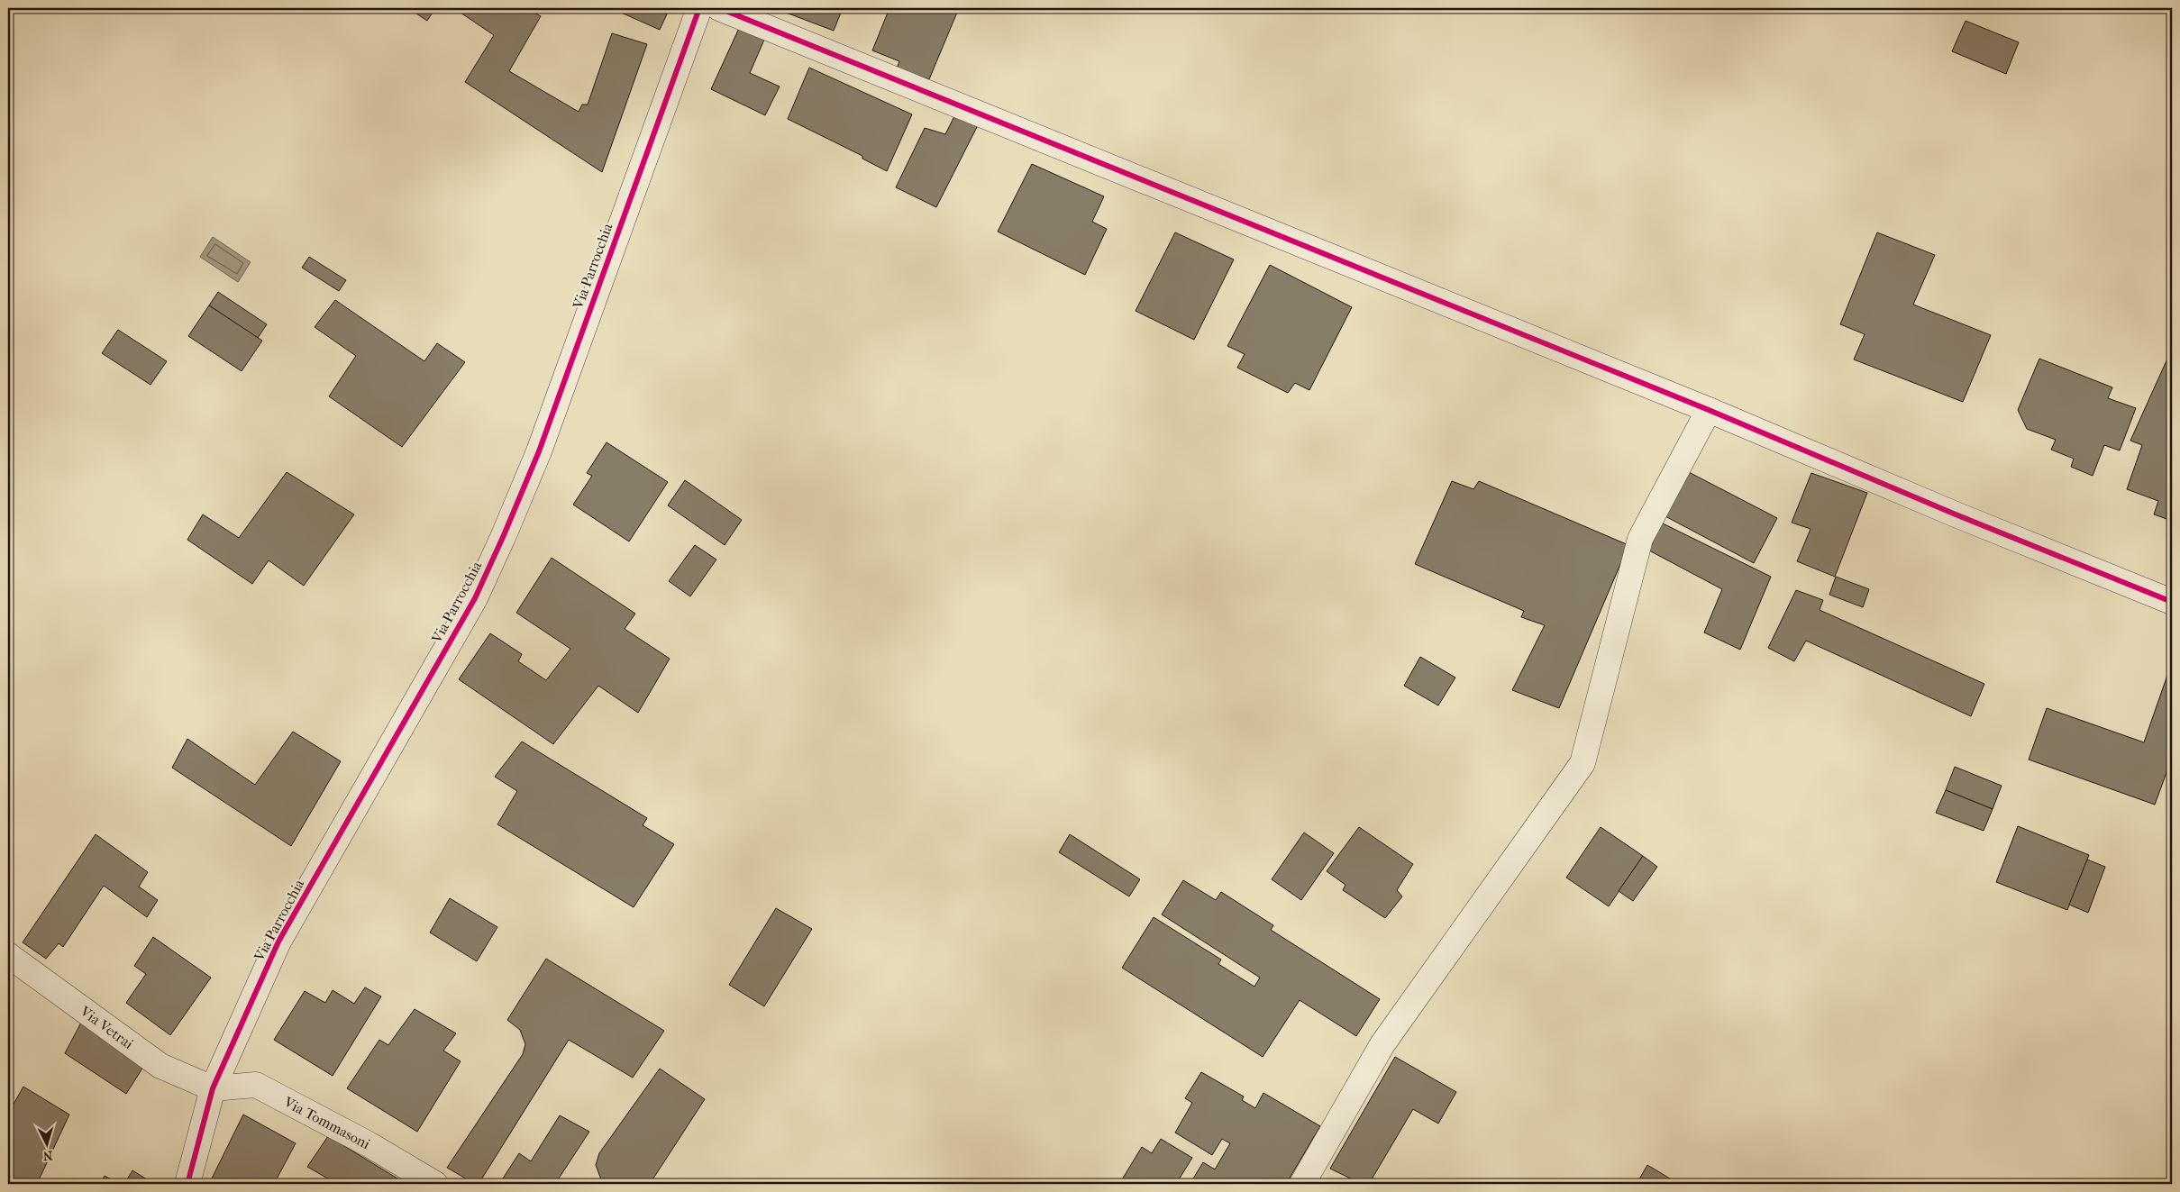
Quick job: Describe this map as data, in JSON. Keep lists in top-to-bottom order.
{
  "streets": {
    "street": ["Via Parrocchia", "Via Vetrai", "Via Tommasoni"]
  },
  "crossings": [
    ["Via Parrocchia", "Via Vetrai"],
    ["Via Parrocchia", "Via Tommasoni"],
    ["Via Vetrai", "Via Tommasoni"]
  ],
  "north": "bottom"
}
